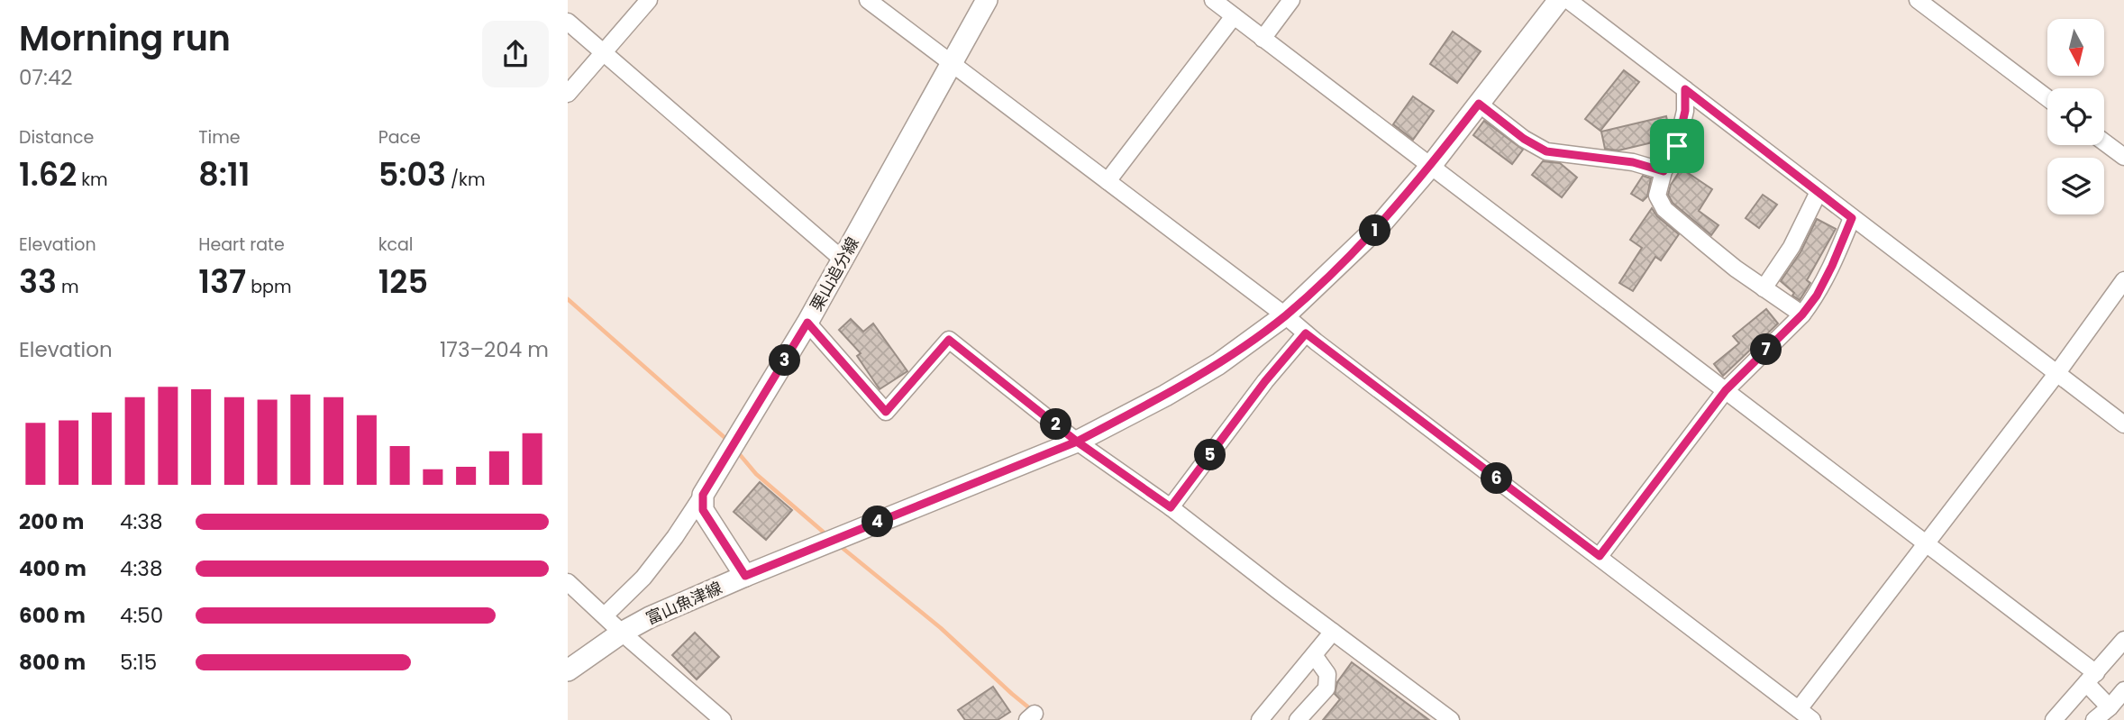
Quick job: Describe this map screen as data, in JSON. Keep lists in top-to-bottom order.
{
  "streets": {
    "main road": ["栗山追分線", "富山魚津線"]
  },
  "north": "bottom",
  "page": {
    "heading": ["Morning run", "07:42"],
    "stats": [
      ["Distance", "1.62 km"],
      ["Time", "8:11"],
      ["Pace", "5:03 /km"],
      ["Elevation", "33 m"],
      ["Heart rate", "137 bpm"],
      ["kcal", "125"]
    ],
    "pins": [
      "1",
      "7",
      "3",
      "2",
      "5",
      "6",
      "4"
    ],
    "chart": ["Elevation", "173–204 m"],
    "list": [
      {
        "name": "200 m",
        "note": "4:38"
      },
      {
        "name": "400 m",
        "note": "4:38"
      },
      {
        "name": "600 m",
        "note": "4:50"
      },
      {
        "name": "800 m",
        "note": "5:15"
      }
    ]
  }
}
